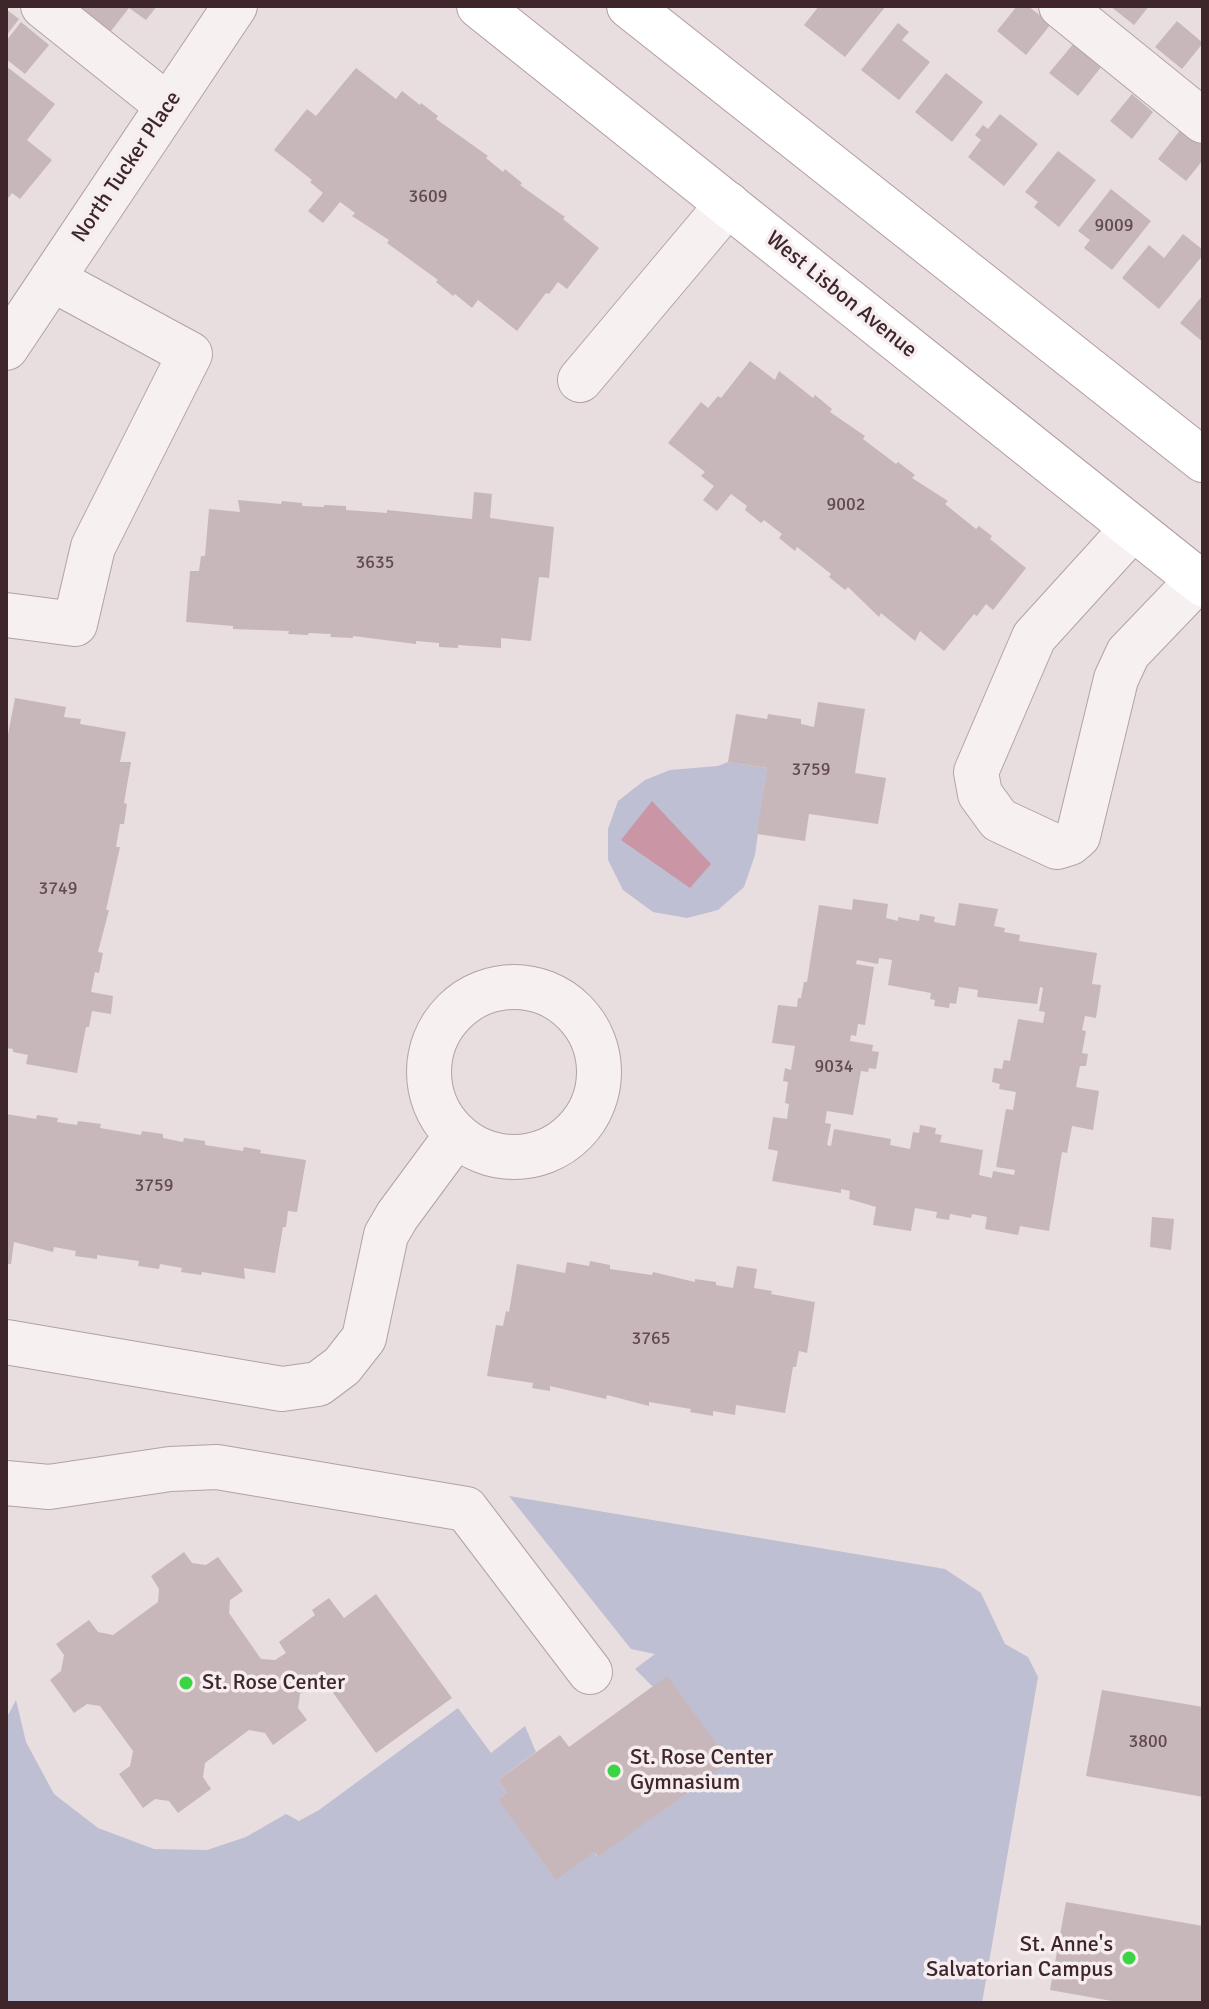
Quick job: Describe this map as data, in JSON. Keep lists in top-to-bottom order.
{
  "streets": {
    "main road": ["West Lisbon Avenue"],
    "street": ["North Tucker Place"]
  },
  "places": ["St. Rose Center", "St. Rose Center Gymnasium", "St. Anne's Salvatorian Campus"],
  "house_numbers": [
    "3609",
    "9009",
    "9002",
    "3635",
    "3759",
    "3749",
    "9034",
    "3759",
    "3765",
    "3800"
  ]
}
